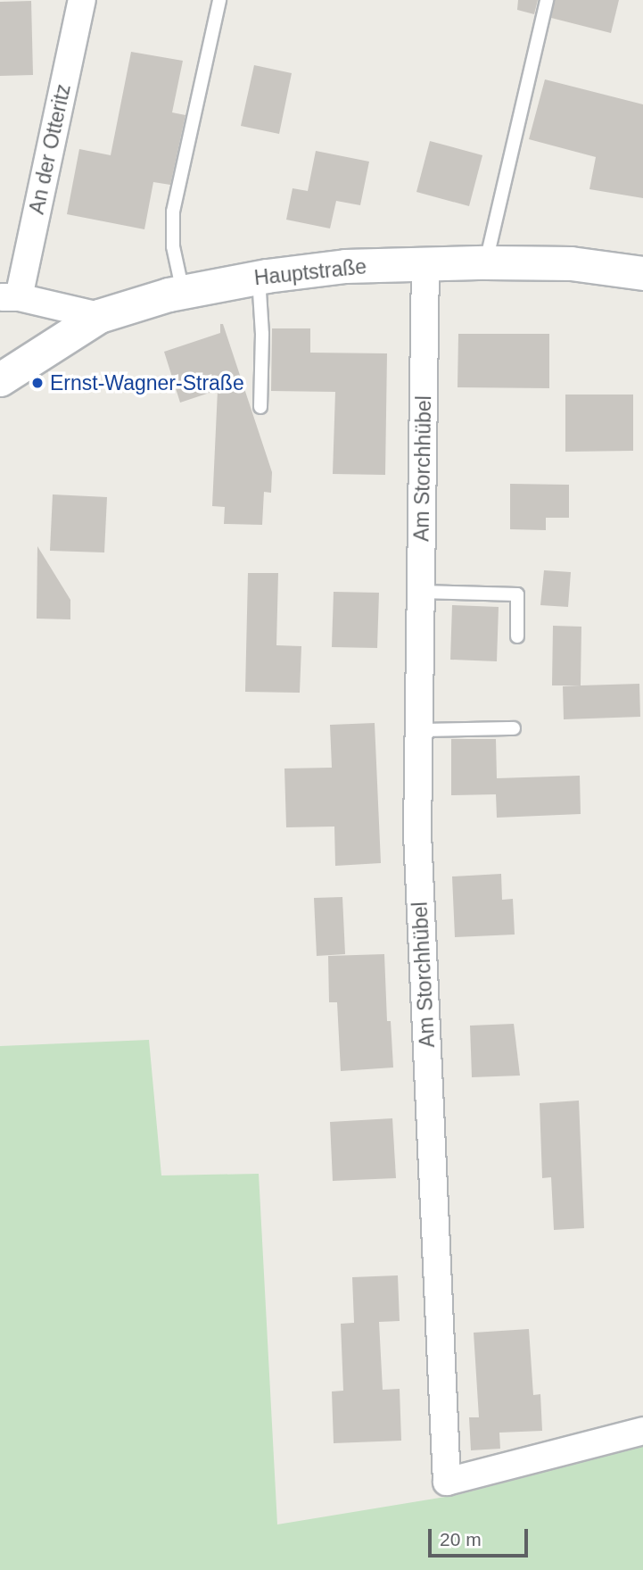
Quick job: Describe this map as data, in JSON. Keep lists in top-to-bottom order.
{
  "streets": {
    "street": ["An der Otteritz", "Hauptstraße", "Am Storchhübel"]
  },
  "crossings": [
    ["Hauptstraße", "Am Storchhübel"]
  ],
  "places": ["Ernst-Wagner-Straße"],
  "scale_bar": "20 m"
}
